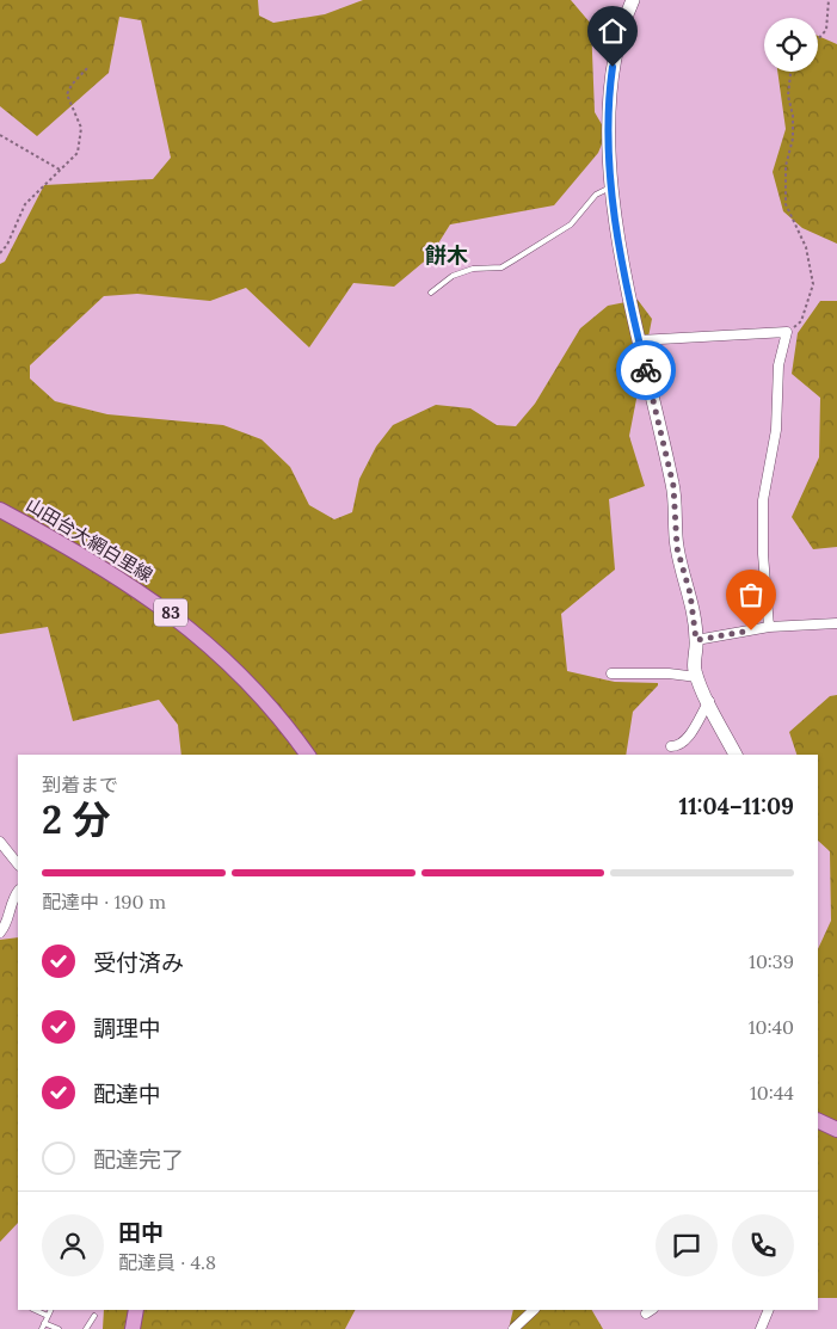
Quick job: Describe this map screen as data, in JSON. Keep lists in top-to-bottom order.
{
  "streets": {
    "main road": ["山田台大網白里線", "83"]
  },
  "districts": ["餅木"],
  "page": {
    "heading": ["2 分", "到着まで", "11:04–11:09"],
    "panel": ["田中", "配達員 · 4.8"],
    "bar": "配達中 · 190 m",
    "list": [
      ["受付済み", "10:39"],
      ["調理中", "10:40"],
      ["配達中", "10:44"],
      "配達完了"
    ]
  }
}
